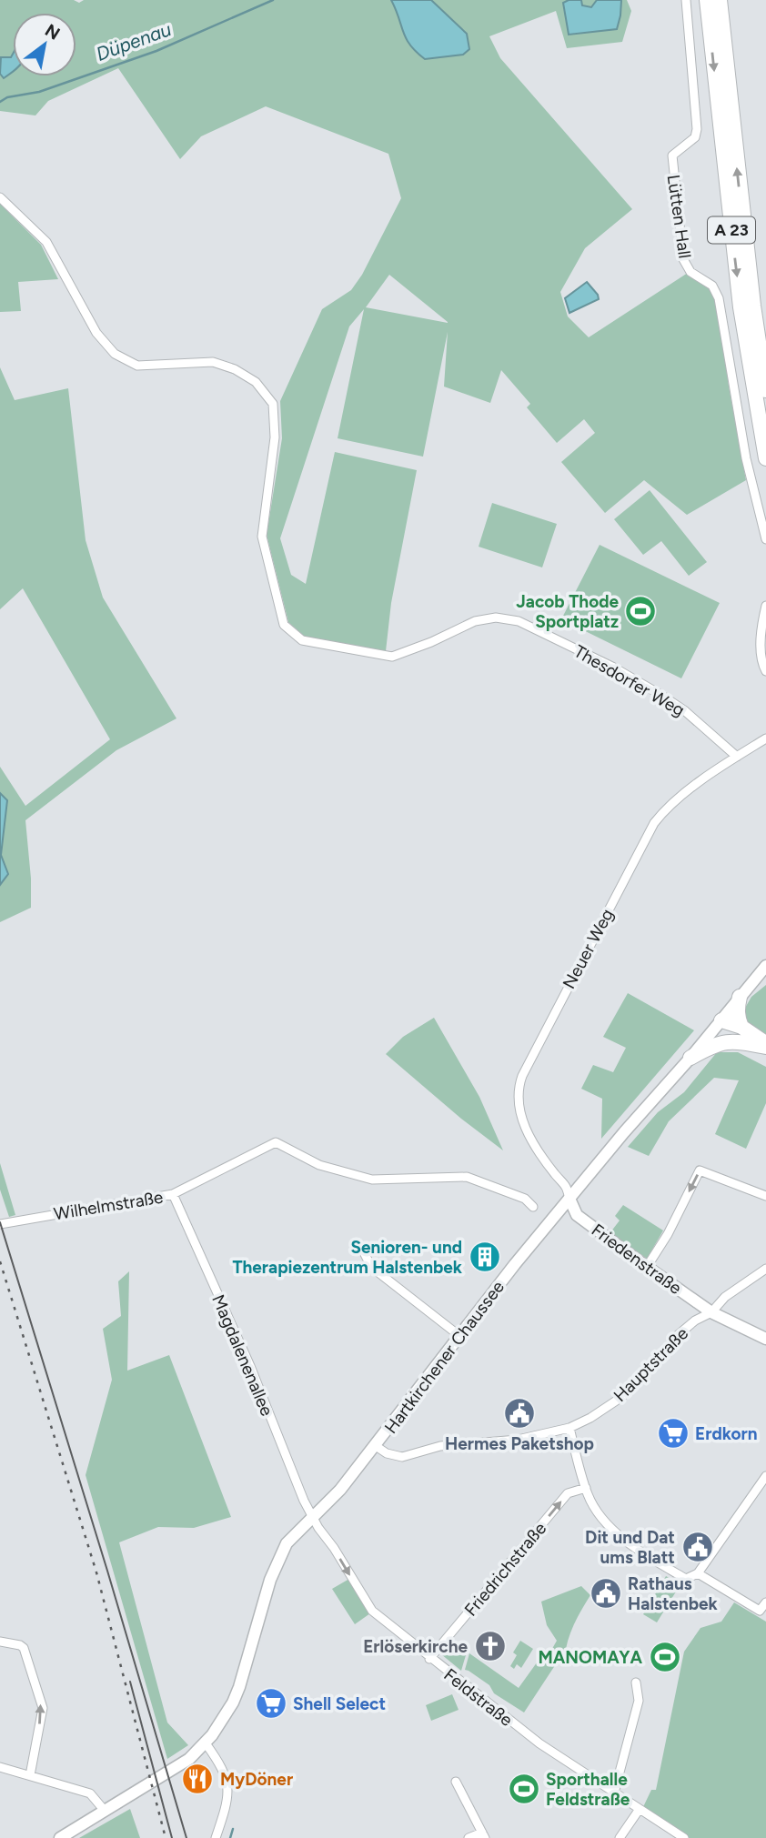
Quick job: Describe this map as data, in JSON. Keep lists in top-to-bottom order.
{
  "streets": {
    "highway": ["A 23"],
    "main road": ["Friedenstraße", "Hartkirchener Chaussee"],
    "street": [
      "Lütten Hall",
      "Thesdorfer Weg",
      "Neuer Weg",
      "Wilhelmstraße",
      "Magdalenenallee",
      "Hauptstraße",
      "Friedrichstraße",
      "Feldstraße"
    ]
  },
  "crossings": [
    ["Thesdorfer Weg", "Neuer Weg"],
    ["Neuer Weg", "Friedenstraße"],
    ["Neuer Weg", "Hartkirchener Chaussee"],
    ["Wilhelmstraße", "Magdalenenallee"],
    ["Friedenstraße", "Hartkirchener Chaussee"],
    ["Friedenstraße", "Hauptstraße"],
    ["Magdalenenallee", "Hartkirchener Chaussee"],
    ["Magdalenenallee", "Feldstraße"],
    ["Hartkirchener Chaussee", "Hauptstraße"],
    ["Hartkirchener Chaussee", "Feldstraße"],
    ["Friedrichstraße", "Feldstraße"]
  ],
  "one_way": ["Friedrichstraße", "Feldstraße"],
  "water": ["Düpenau"],
  "places": {
    "sports": ["Jacob Thode Sportplatz", "MANOMAYA", "Sporthalle Feldstraße"],
    "building": ["Senioren- und Therapiezentrum Halstenbek"],
    "public building": ["Hermes Paketshop", "Dit und Dat ums Blatt", "Rathaus Halstenbek"],
    "supermarket": ["Erdkorn", "Shell Select"],
    "church": ["Erlöserkirche"],
    "restaurant": ["MyDöner"]
  },
  "north": "top right"
}
